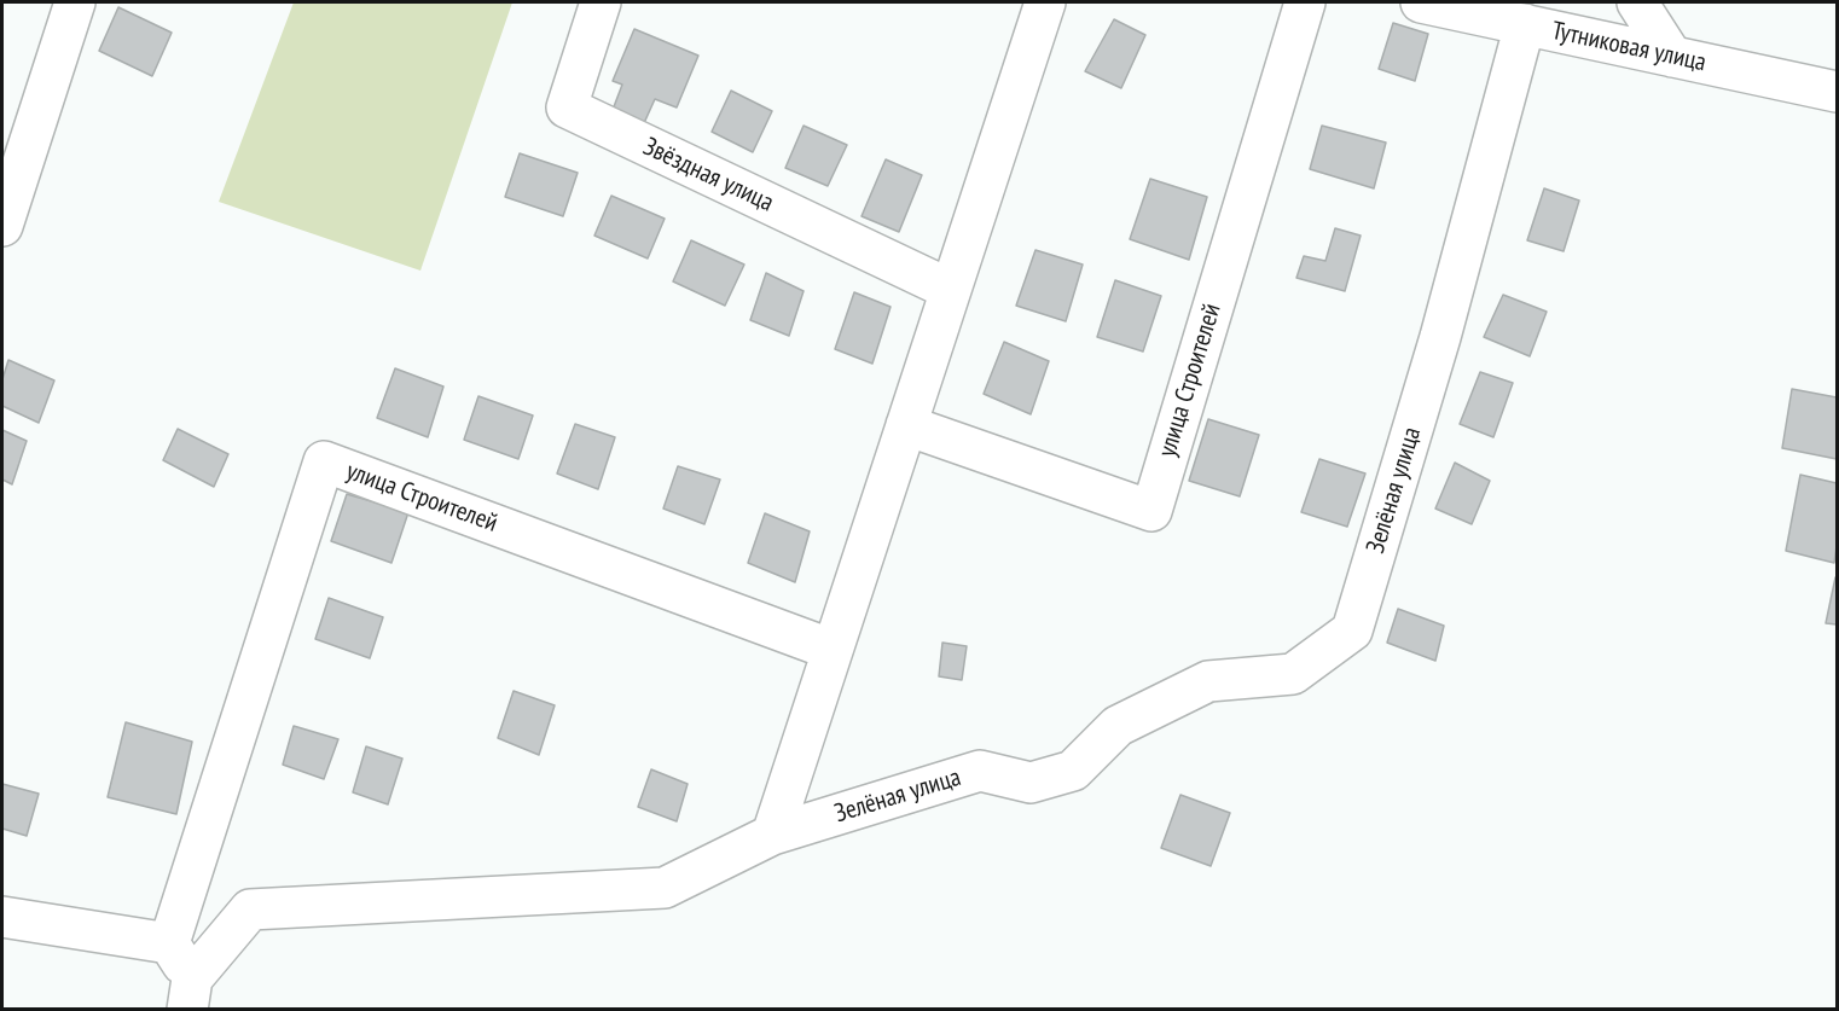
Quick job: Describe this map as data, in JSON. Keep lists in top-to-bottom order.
{
  "streets": {
    "street": [
      "Тутниковая улица",
      "Звёздная улица",
      "улица Строителей",
      "Зелёная улица"
    ]
  },
  "crossings": [
    ["Тутниковая улица", "Зелёная улица"]
  ]
}
